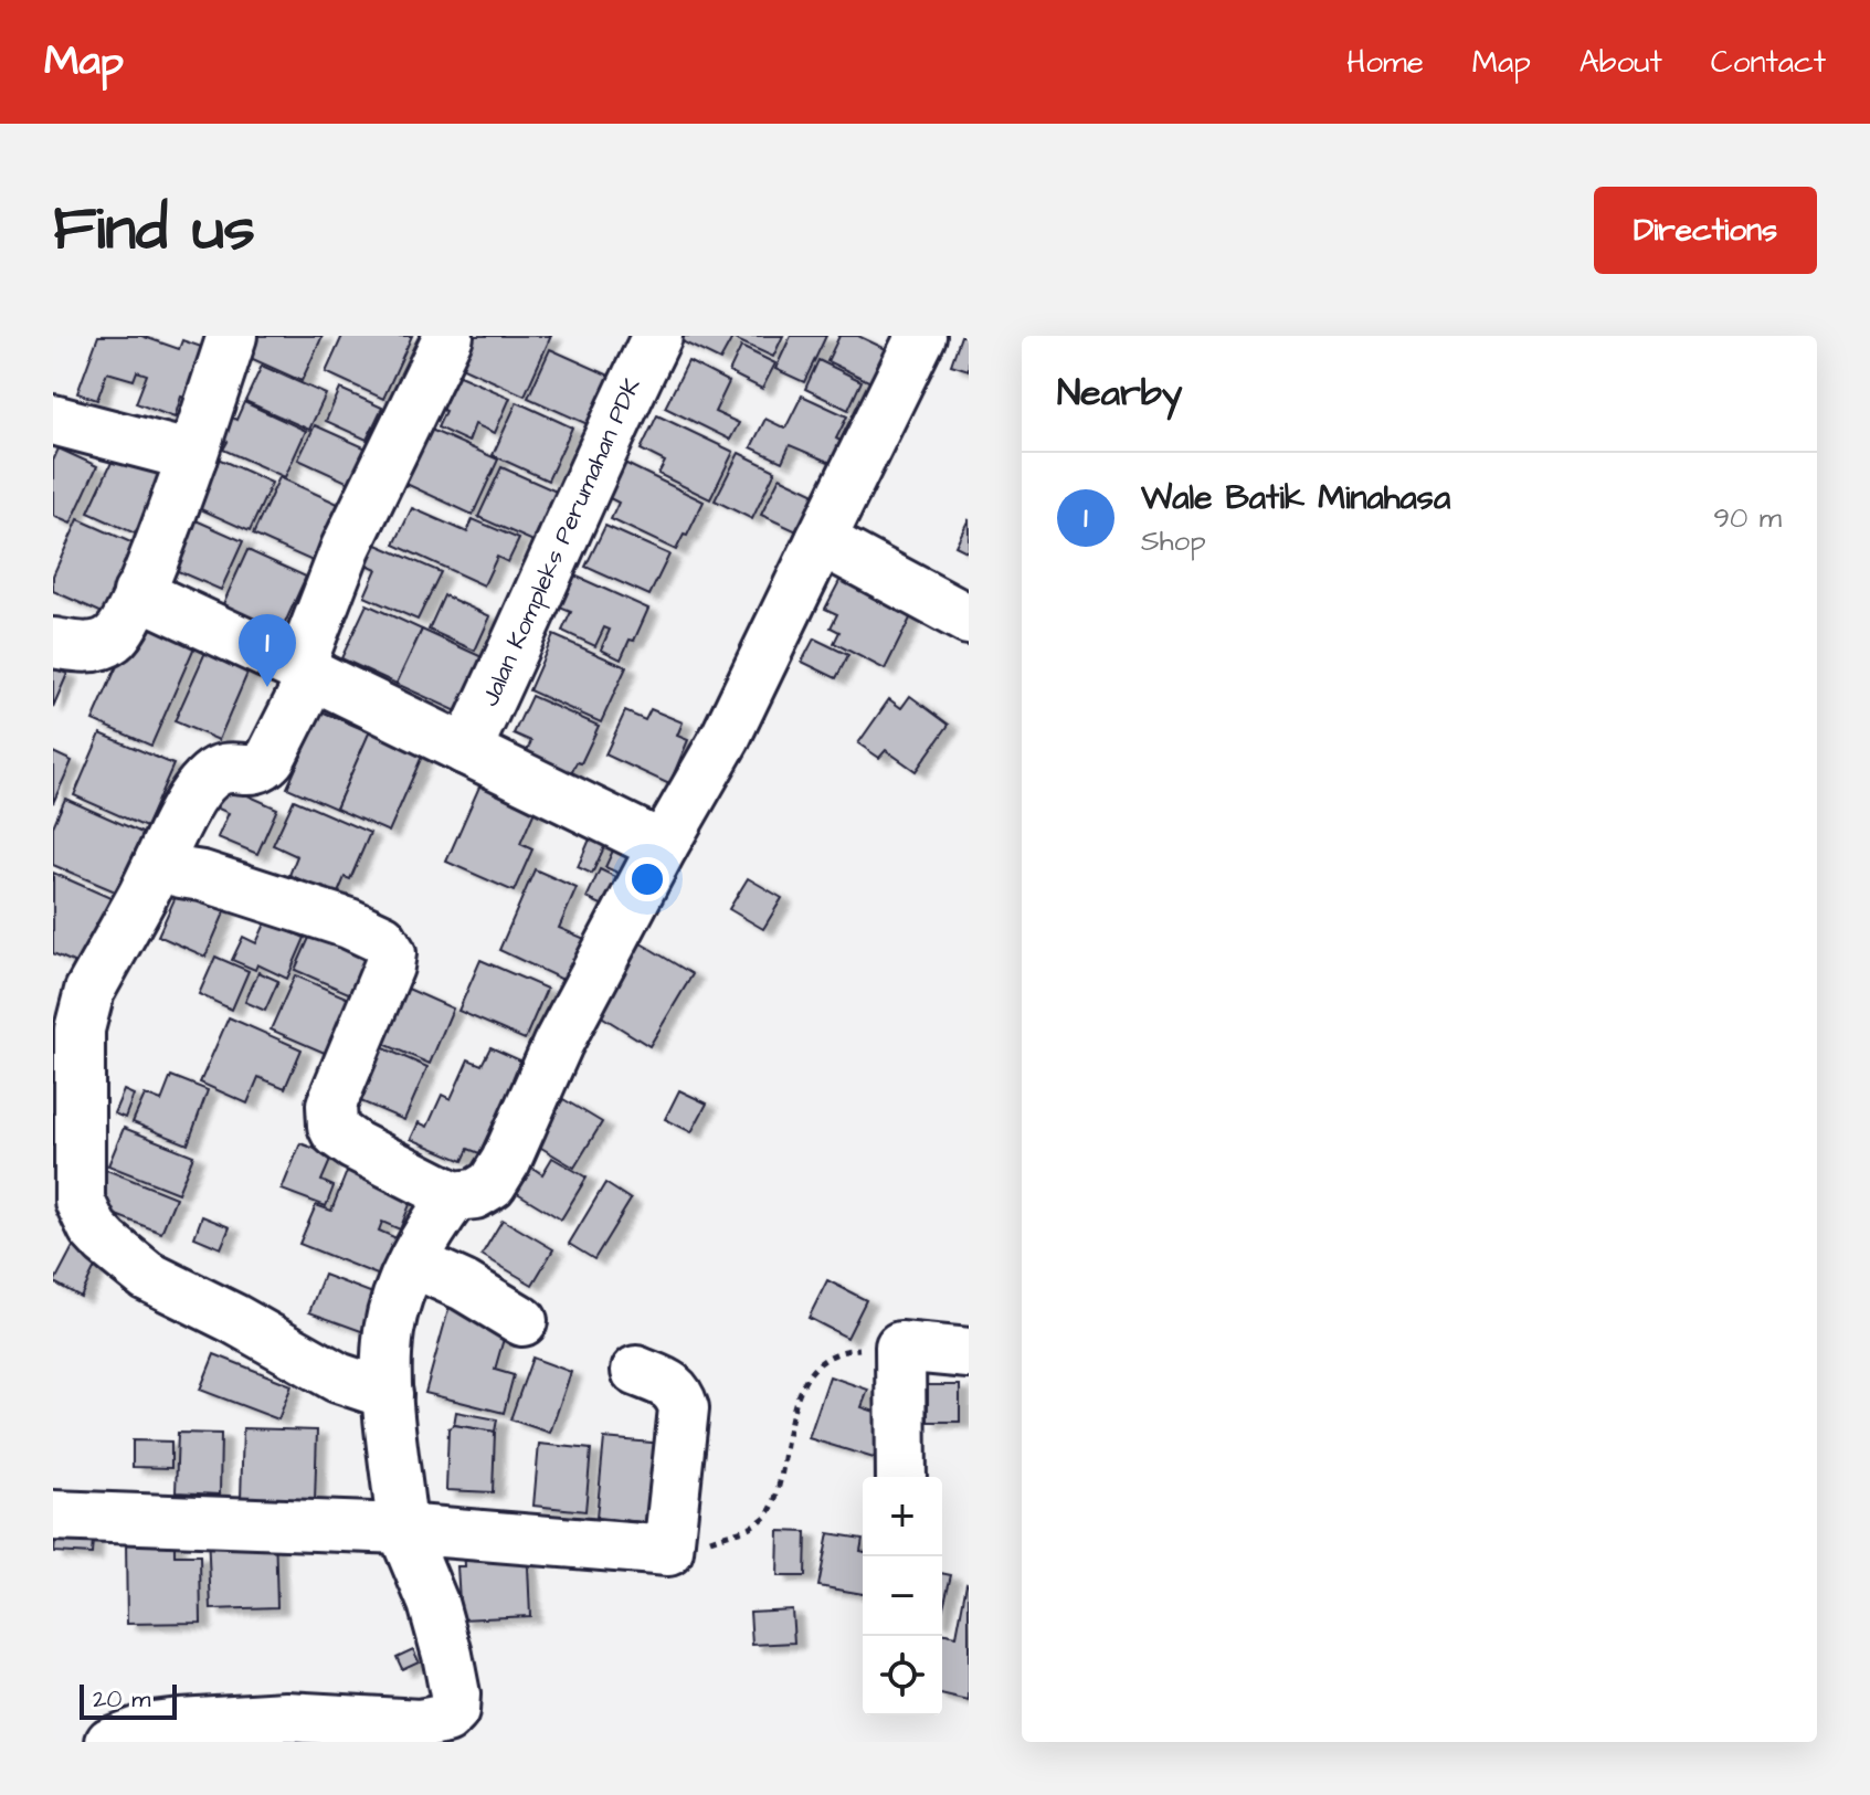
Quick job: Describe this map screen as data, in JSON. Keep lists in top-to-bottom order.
{
  "streets": {
    "street": ["Jalan Kompleks Perumahan PDK"]
  },
  "scale_bar": "20 m",
  "page": {
    "header": "Map",
    "nav": [
      "Home",
      "Map",
      "About",
      "Contact"
    ],
    "title": "Find us",
    "buttons": "Directions",
    "heading": "Nearby",
    "list": [
      {
        "mark": "1",
        "name": "Wale Batik Minahasa",
        "note": "Shop",
        "value": "90 m"
      }
    ],
    "pins": "1",
    "map_buttons": ["+", "−"],
    "scale": "20 m"
  }
}
